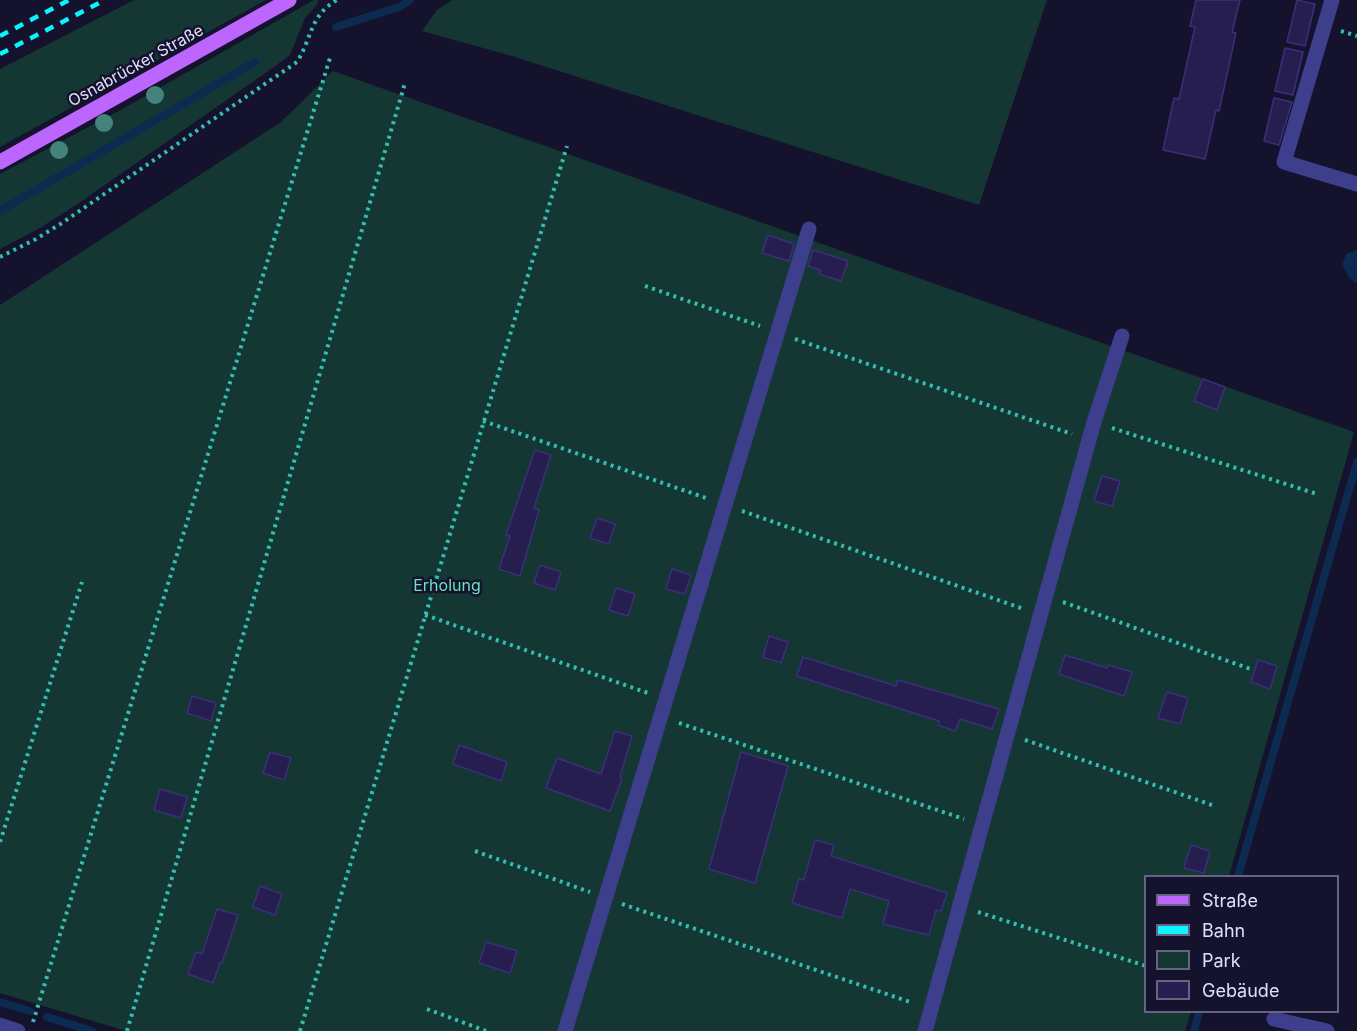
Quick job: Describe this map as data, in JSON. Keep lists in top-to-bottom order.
{
  "streets": {
    "main road": ["Osnabrücker Straße"]
  },
  "parks": ["Erholung"],
  "legend": [
    "Straße",
    "Bahn",
    "Park",
    "Gebäude"
  ]
}
